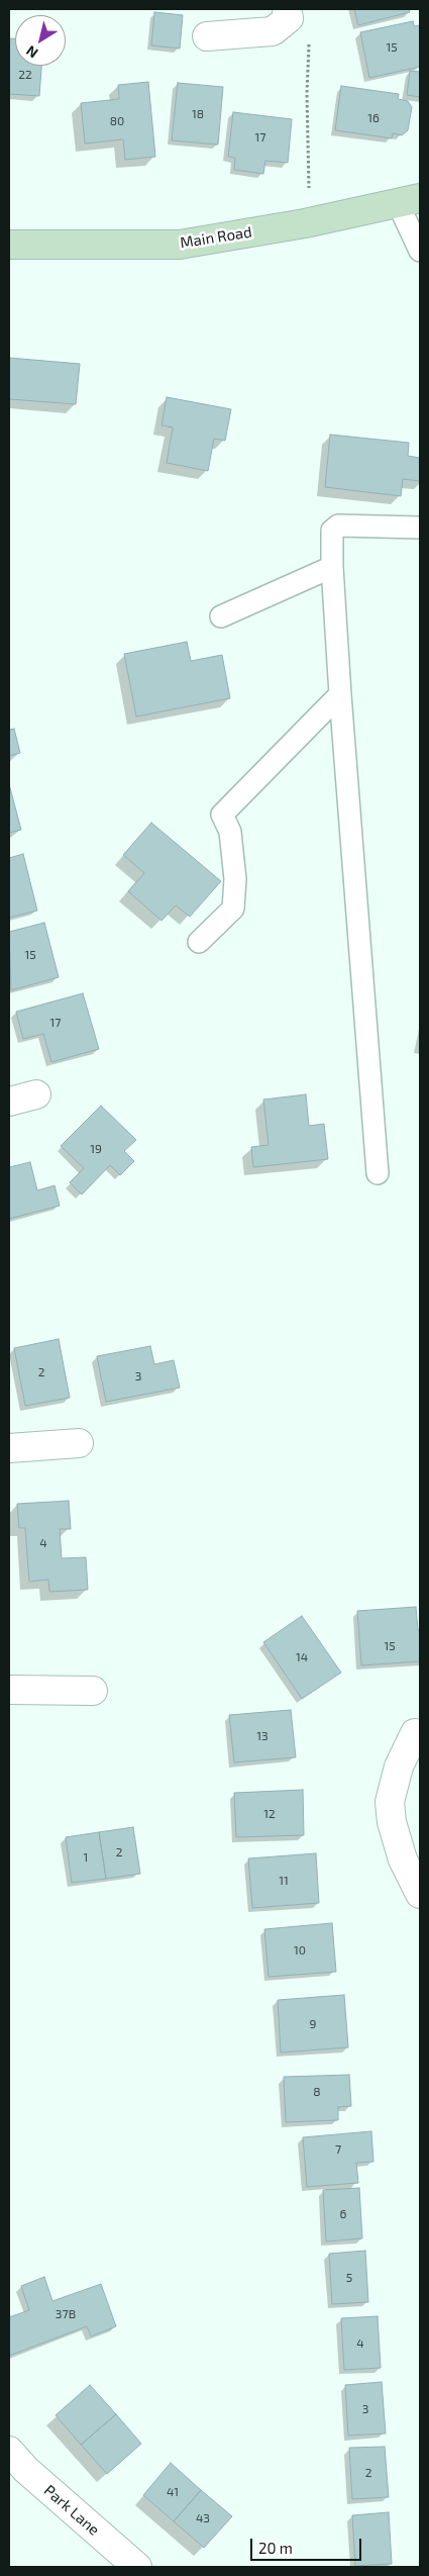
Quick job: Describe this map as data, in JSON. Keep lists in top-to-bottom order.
{
  "streets": {
    "main road": ["Main Road"],
    "street": ["Park Lane"]
  },
  "house_numbers": [
    "15",
    "22",
    "18",
    "16",
    "80",
    "17",
    "15",
    "17",
    "19",
    "2",
    "3",
    "4",
    "15",
    "14",
    "13",
    "12",
    "2",
    "1",
    "11",
    "10",
    "9",
    "8",
    "7",
    "6",
    "5",
    "37B",
    "4",
    "3",
    "2",
    "41",
    "43"
  ],
  "scale_bar": "20 m",
  "north": "bottom left"
}
